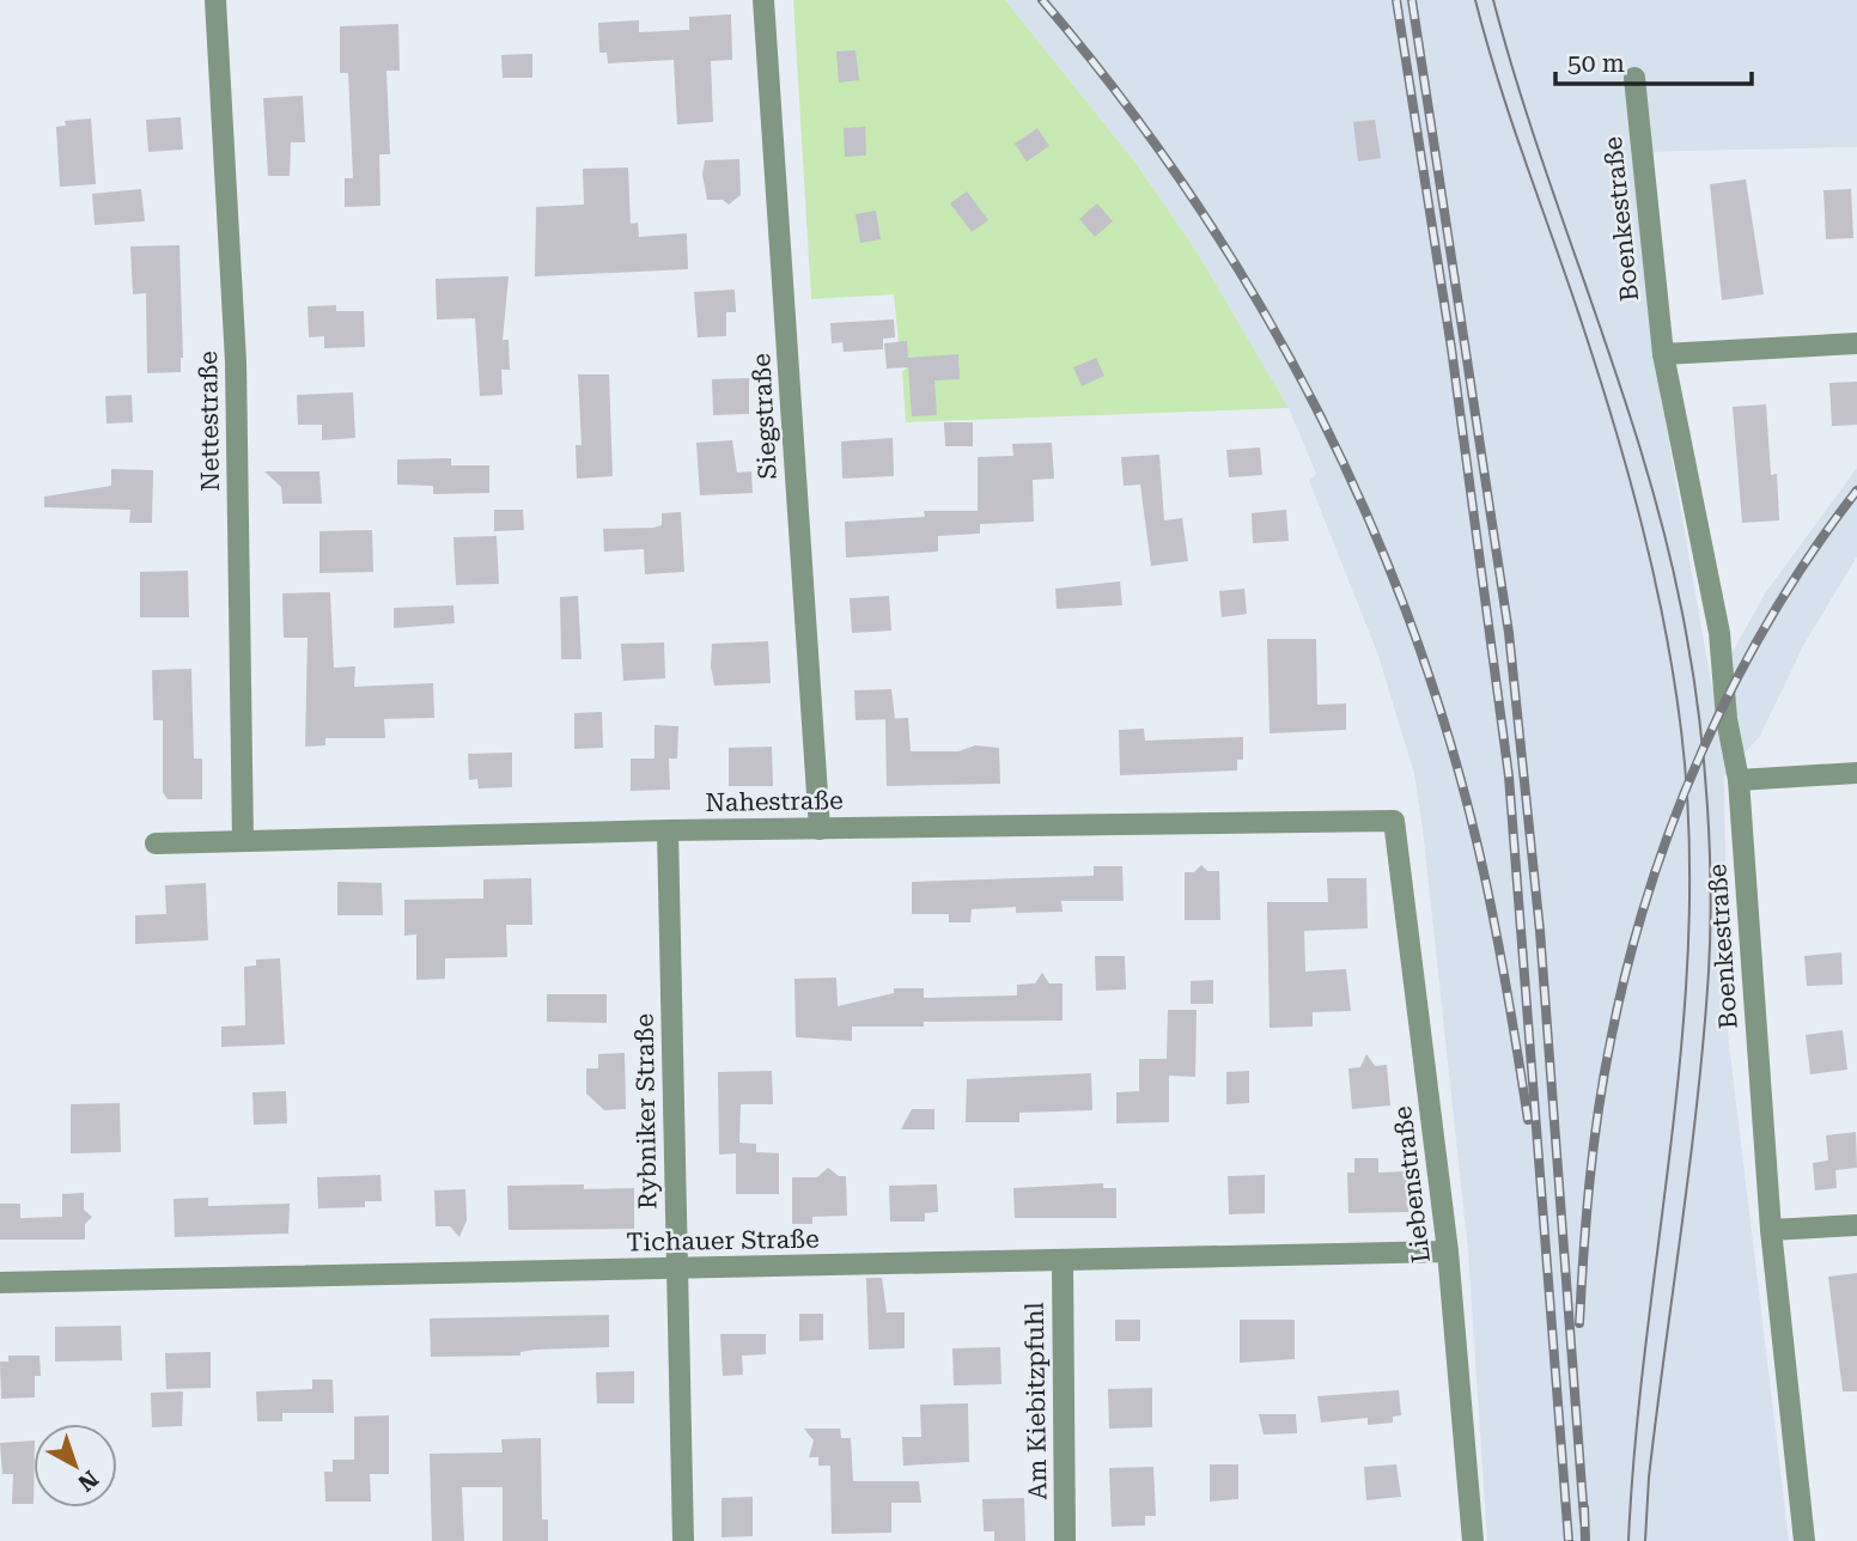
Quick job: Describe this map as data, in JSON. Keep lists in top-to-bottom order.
{
  "streets": {
    "street": [
      "Boenkestraße",
      "Siegstraße",
      "Nettestraße",
      "Nahestraße",
      "Rybniker Straße",
      "Liebenstraße",
      "Tichauer Straße",
      "Am Kiebitzpfuhl"
    ]
  },
  "crossings": [
    ["Siegstraße", "Nahestraße"],
    ["Nettestraße", "Nahestraße"],
    ["Nahestraße", "Rybniker Straße"],
    ["Nahestraße", "Liebenstraße"],
    ["Rybniker Straße", "Tichauer Straße"],
    ["Liebenstraße", "Tichauer Straße"],
    ["Tichauer Straße", "Am Kiebitzpfuhl"]
  ],
  "scale_bar": "50 m",
  "north": "bottom right"
}
